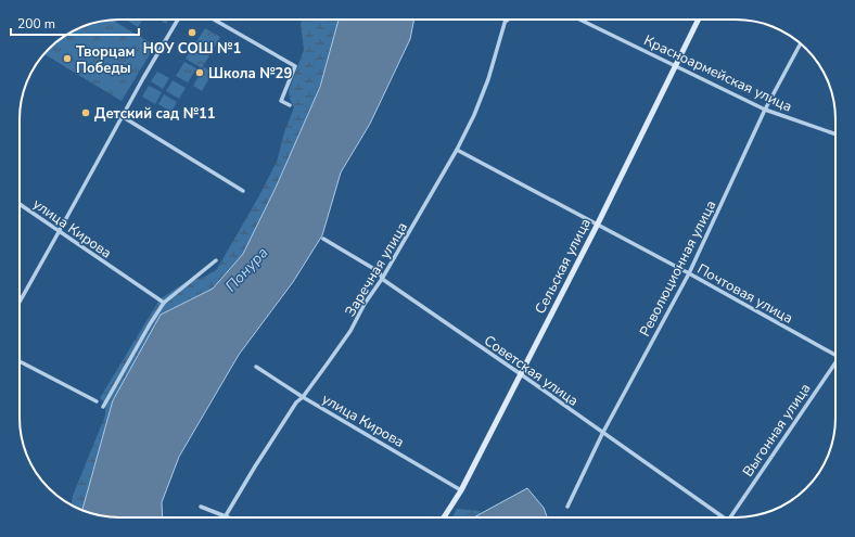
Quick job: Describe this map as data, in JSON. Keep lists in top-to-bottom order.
{
  "streets": {
    "street": [
      "Красноармейская улица",
      "улица Кирова",
      "Сельская улица",
      "Революционная улица",
      "Заречная улица",
      "Почтовая улица",
      "Советская улица",
      "Выгонная улица"
    ]
  },
  "crossings": [
    ["Красноармейская улица", "Сельская улица"],
    ["Красноармейская улица", "Революционная улица"],
    ["улица Кирова", "Сельская улица"],
    ["улица Кирова", "Заречная улица"],
    ["Сельская улица", "Почтовая улица"],
    ["Сельская улица", "Советская улица"],
    ["Революционная улица", "Почтовая улица"],
    ["Революционная улица", "Советская улица"],
    ["Заречная улица", "Почтовая улица"],
    ["Заречная улица", "Советская улица"]
  ],
  "water": ["Понура"],
  "places": [
    "НОУ СОШ №1",
    "Творцам Победы",
    "Школа №29",
    "Детский сад №11"
  ],
  "scale_bar": "200 m"
}
